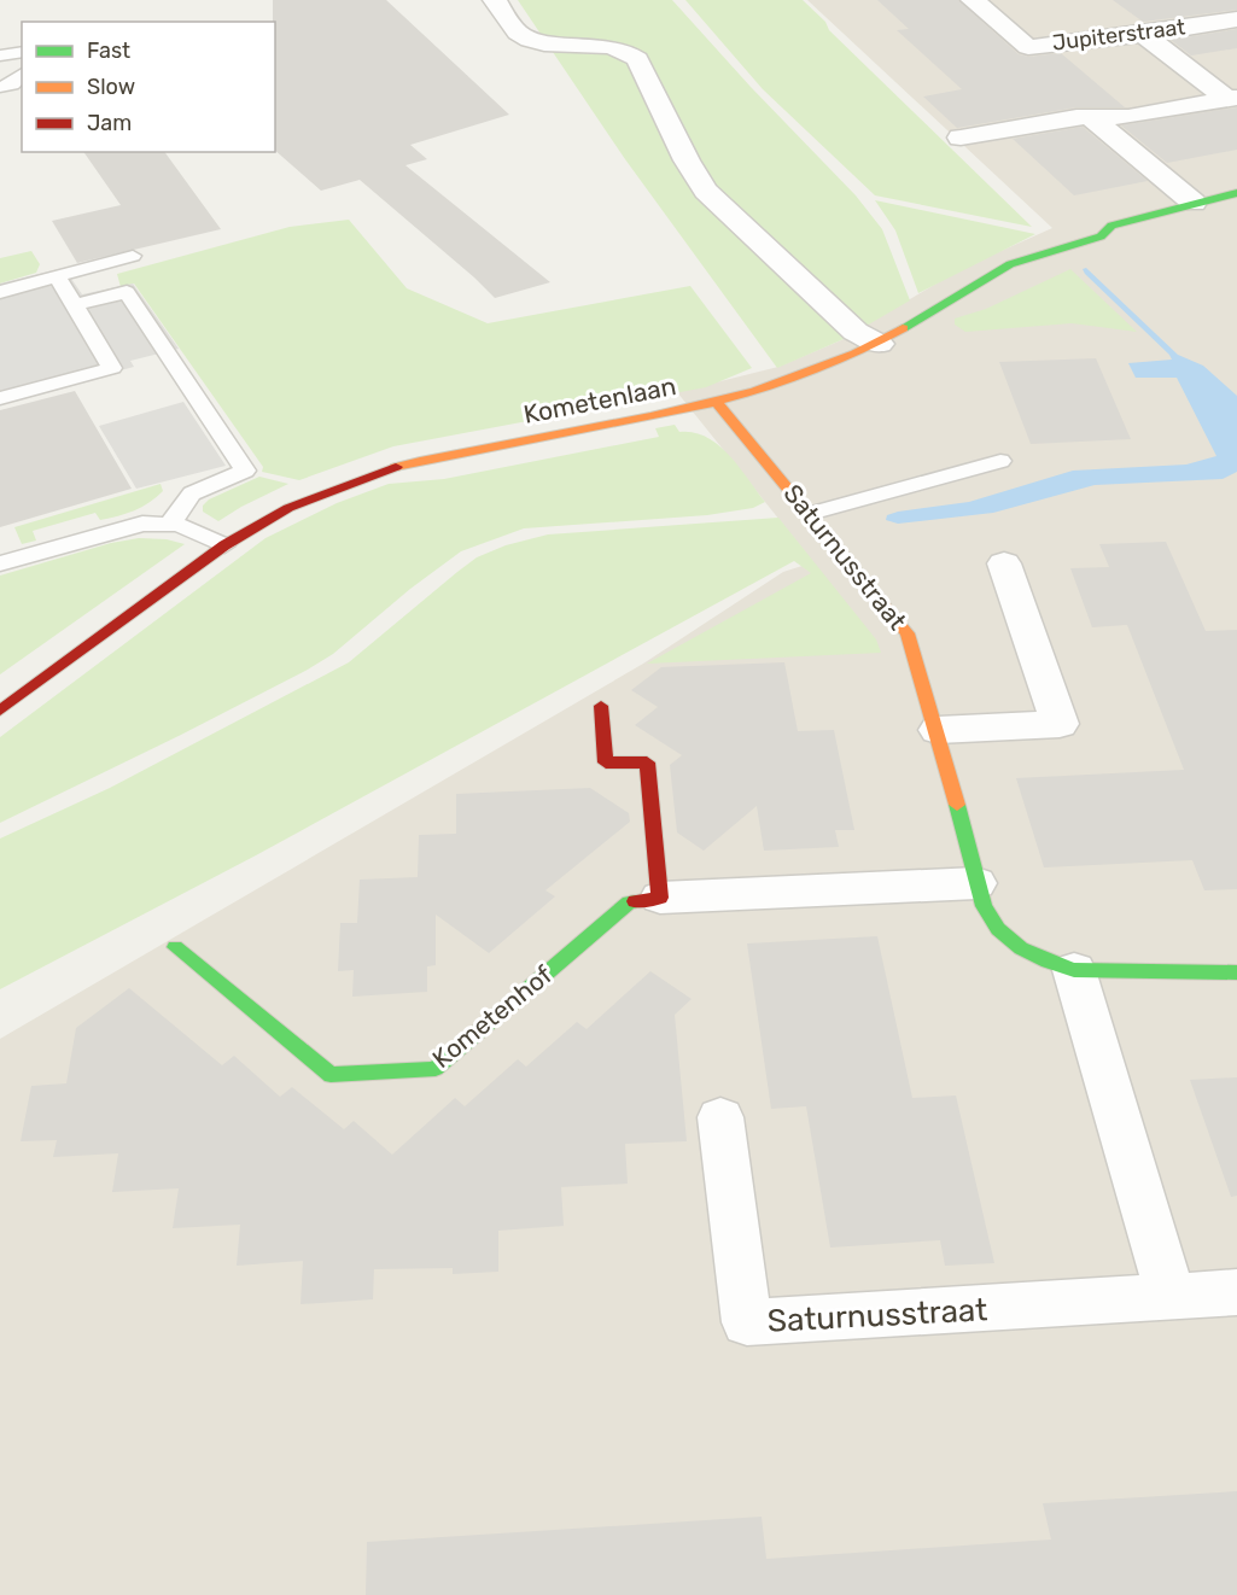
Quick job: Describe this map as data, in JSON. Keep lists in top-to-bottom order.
{
  "streets": {
    "street": [
      "Jupiterstraat",
      "Kometenlaan",
      "Saturnusstraat",
      "Kometenhof"
    ]
  },
  "crossings": [
    ["Kometenlaan", "Saturnusstraat"],
    ["Saturnusstraat", "Kometenhof"]
  ],
  "legend": ["Fast", "Slow", "Jam"]
}
